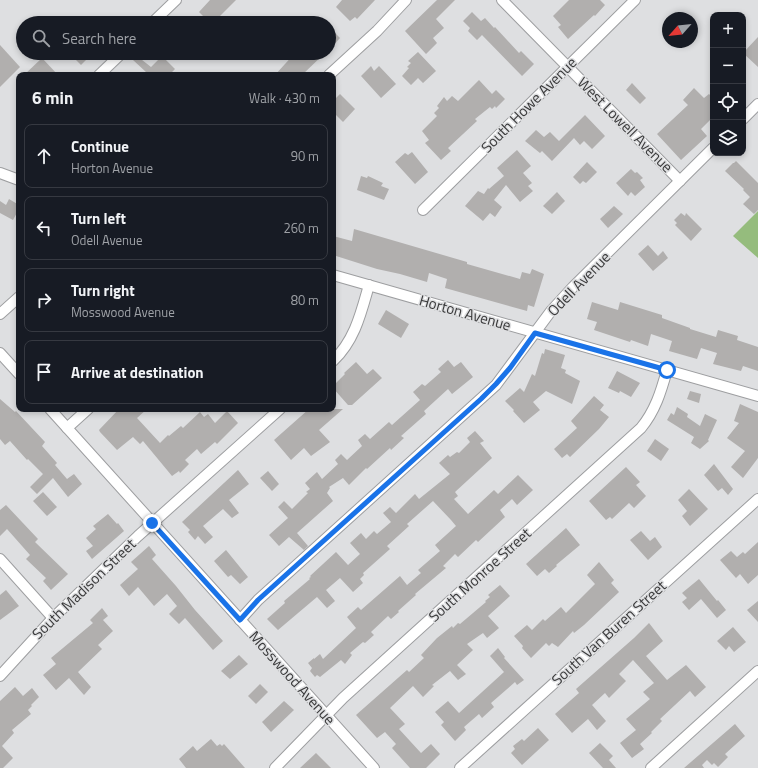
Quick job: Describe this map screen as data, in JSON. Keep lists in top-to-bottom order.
{
  "streets": {
    "street": [
      "South Howe Avenue",
      "West Lowell Avenue",
      "Odell Avenue",
      "Horton Avenue",
      "South Monroe Street",
      "South Madison Street",
      "South Van Buren Street",
      "Mosswood Avenue"
    ]
  },
  "crossings": [
    ["South Howe Avenue", "West Lowell Avenue"],
    ["West Lowell Avenue", "Odell Avenue"],
    ["Odell Avenue", "Horton Avenue"],
    ["Odell Avenue", "Mosswood Avenue"],
    ["Horton Avenue", "South Monroe Street"],
    ["South Monroe Street", "Mosswood Avenue"],
    ["South Madison Street", "Mosswood Avenue"]
  ],
  "north": "bottom left",
  "page": {
    "map_buttons": ["+", "−"],
    "search": "Search here",
    "heading": ["6 min", "Walk · 430 m"],
    "list": [
      ["Continue", "Horton Avenue", "90 m"],
      ["Turn left", "Odell Avenue", "260 m"],
      ["Turn right", "Mosswood Avenue", "80 m"],
      "Arrive at destination"
    ]
  }
}
